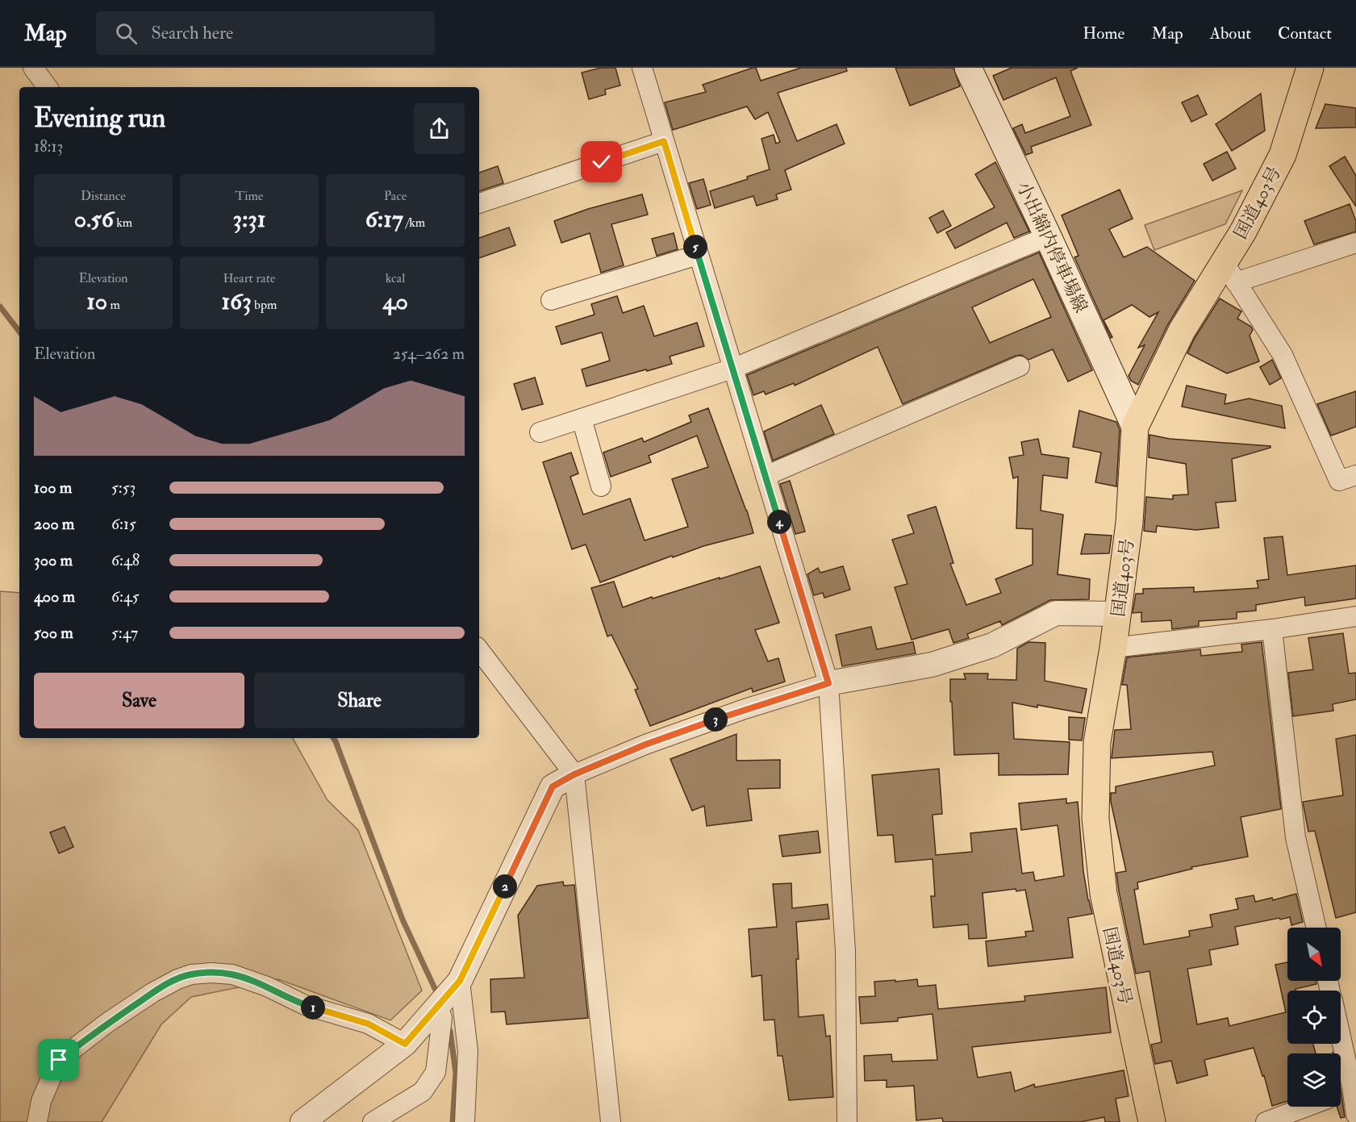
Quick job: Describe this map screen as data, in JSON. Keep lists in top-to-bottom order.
{
  "streets": {
    "highway": ["国道403号"],
    "main road": ["小出綿内停車場線"]
  },
  "crossings": [
    ["国道403号", "小出綿内停車場線"]
  ],
  "north": "bottom right",
  "page": {
    "header": "Map",
    "search": "Search here",
    "nav": [
      "Home",
      "Map",
      "About",
      "Contact"
    ],
    "heading": ["Evening run", "18:13"],
    "stats": [
      ["Distance", "0.56 km"],
      ["Time", "3:31"],
      ["Pace", "6:17 /km"],
      ["Elevation", "10 m"],
      ["Heart rate", "163 bpm"],
      ["kcal", "40"]
    ],
    "pins": [
      "5",
      "4",
      "3",
      "2",
      "1"
    ],
    "chart": ["Elevation", "254–262 m"],
    "list": [
      {
        "name": "100 m",
        "note": "5:53"
      },
      {
        "name": "200 m",
        "note": "6:15"
      },
      {
        "name": "300 m",
        "note": "6:48"
      },
      {
        "name": "400 m",
        "note": "6:45"
      },
      {
        "name": "500 m",
        "note": "5:47"
      }
    ],
    "buttons": ["Save", "Share"]
  }
}
